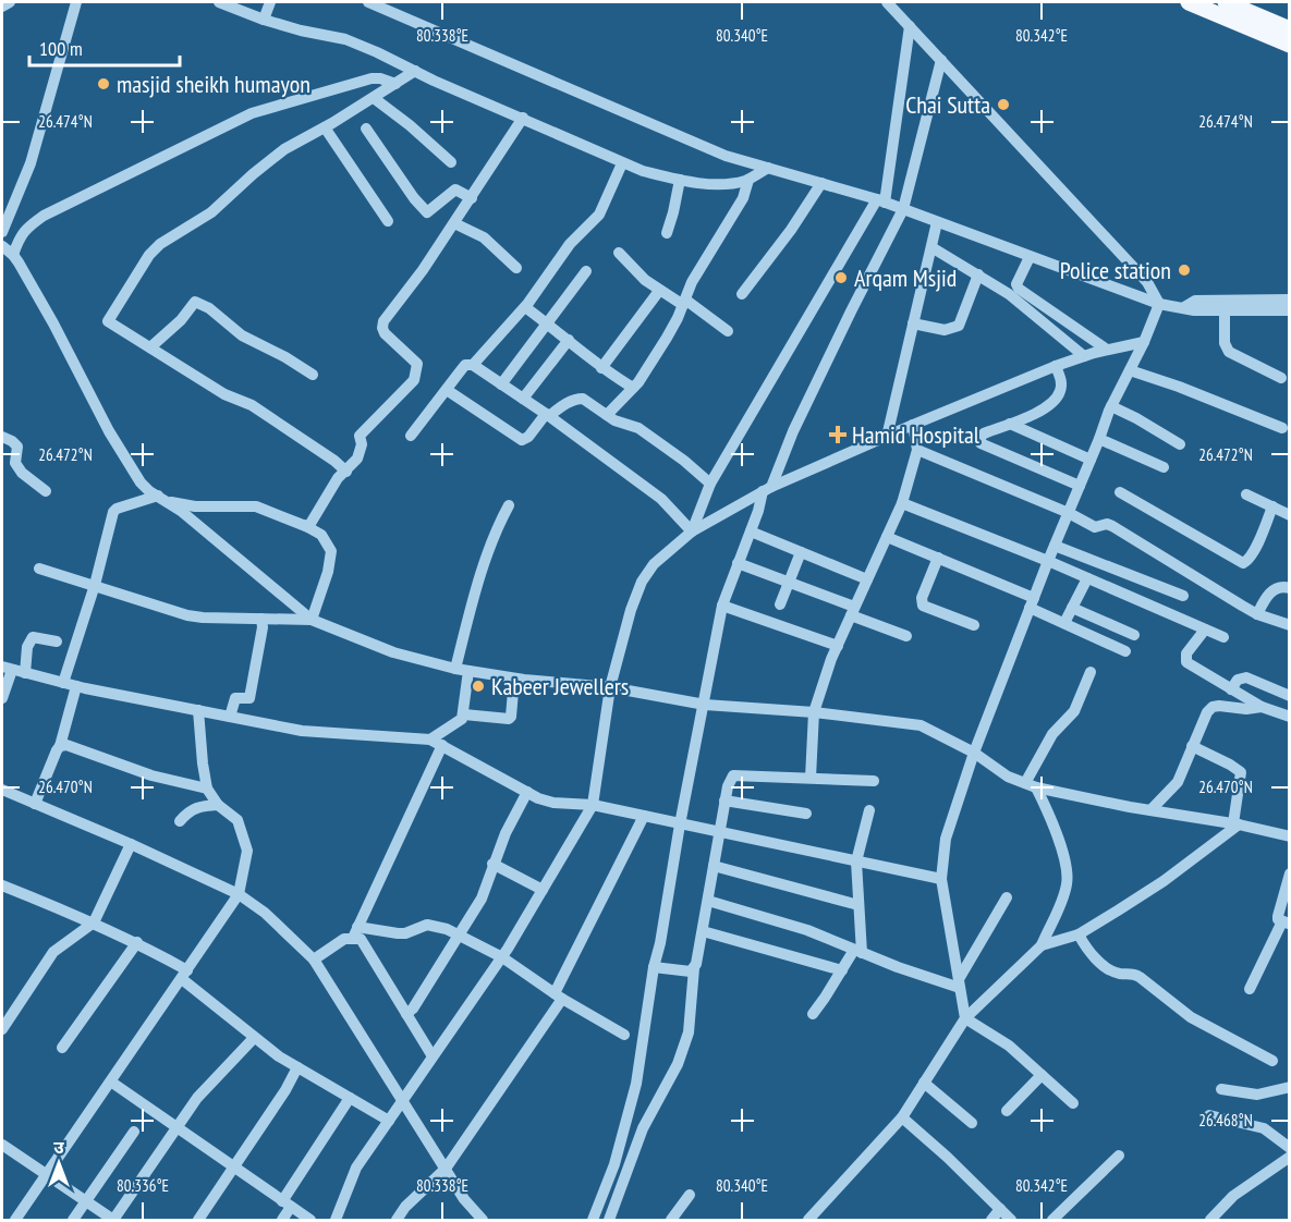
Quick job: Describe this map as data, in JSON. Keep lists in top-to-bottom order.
{
  "places": {
    "other": [
      "masjid sheikh humayon",
      "Chai Sutta",
      "Police station",
      "Arqam Msjid",
      "Kabeer Jewellers"
    ],
    "health": ["Hamid Hospital"]
  },
  "scale_bar": "100 m",
  "north": "top",
  "coordinates": [
    "80.338°E",
    "80.340°E",
    "80.342°E",
    "26.474°N",
    "26.472°N",
    "26.470°N",
    "26.468°N",
    "80.336°E"
  ]
}
